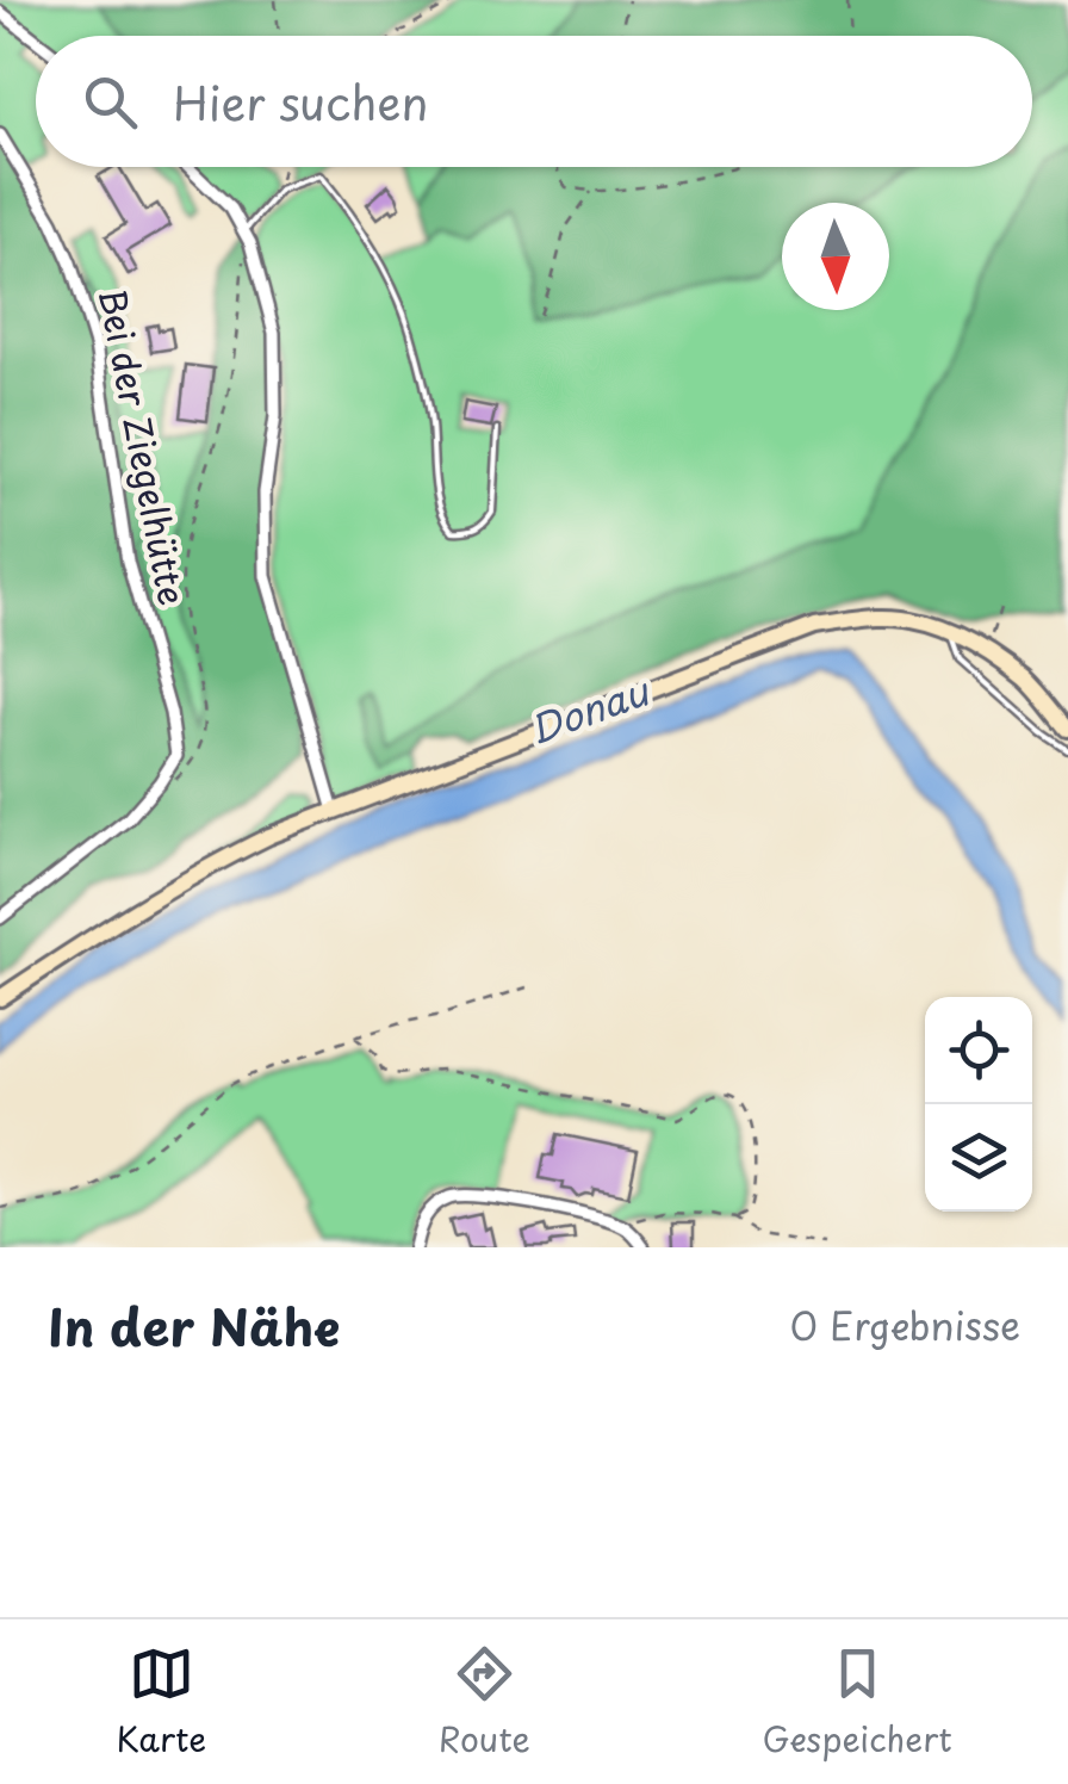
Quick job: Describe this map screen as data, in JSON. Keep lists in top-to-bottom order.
{
  "streets": {
    "street": ["Bei der Ziegelhütte"]
  },
  "water": ["Donau"],
  "north": "bottom",
  "page": {
    "search": "Hier suchen",
    "heading": ["In der Nähe", "0 Ergebnisse"],
    "nav": ["Karte", "Route", "Gespeichert"]
  }
}
